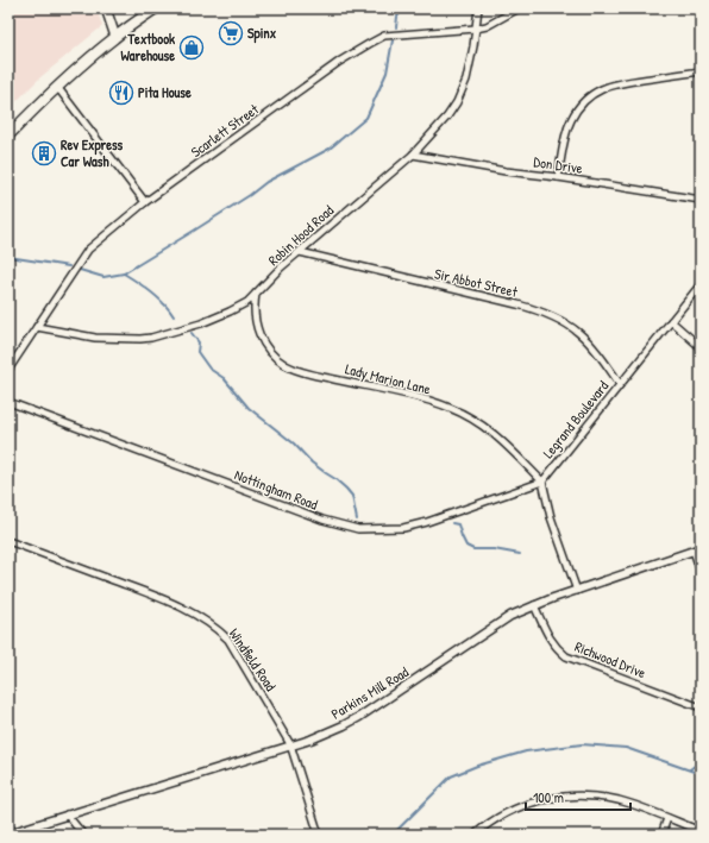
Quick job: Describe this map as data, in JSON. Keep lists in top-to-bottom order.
{
  "streets": {
    "street": [
      "Scarlett Street",
      "Don Drive",
      "Robin Hood Road",
      "Sir Abbot Street",
      "Lady Marion Lane",
      "Legrand Boulevard",
      "Nottingham Road",
      "Windfield Road",
      "Richwood Drive",
      "Parkins Mill Road"
    ]
  },
  "crossings": [
    ["Scarlett Street", "Robin Hood Road"],
    ["Don Drive", "Robin Hood Road"],
    ["Robin Hood Road", "Sir Abbot Street"],
    ["Robin Hood Road", "Lady Marion Lane"],
    ["Sir Abbot Street", "Legrand Boulevard"],
    ["Lady Marion Lane", "Legrand Boulevard"],
    ["Lady Marion Lane", "Nottingham Road"],
    ["Legrand Boulevard", "Nottingham Road"],
    ["Windfield Road", "Parkins Mill Road"],
    ["Richwood Drive", "Parkins Mill Road"]
  ],
  "places": {
    "supermarket": ["Spinx"],
    "shop": ["Textbook Warehouse"],
    "restaurant": ["Pita House"],
    "building": ["Rev Express Car Wash"]
  },
  "scale_bar": "100 m"
}
